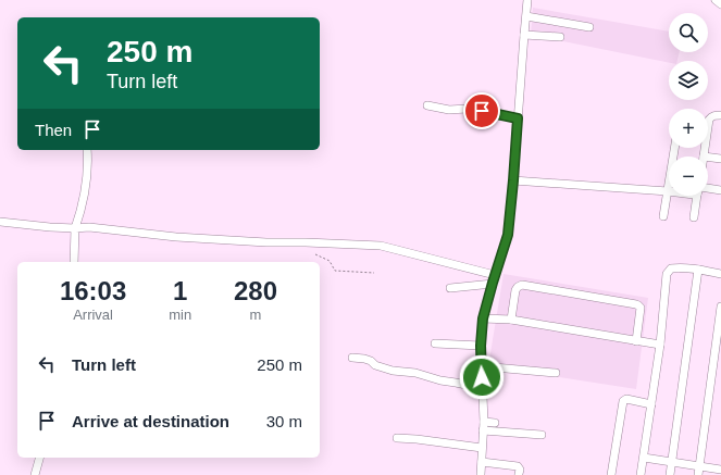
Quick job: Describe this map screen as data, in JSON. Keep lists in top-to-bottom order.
{
  "page": {
    "map_buttons": ["+", "−"],
    "turn": ["250 m", "Turn left"],
    "then": "Then",
    "eta": [
      "16:03",
      "Arrival",
      "1",
      "min",
      "280",
      "m"
    ],
    "list": [
      {
        "name": "Turn left",
        "value": "250 m"
      },
      {
        "name": "Arrive at destination",
        "value": "30 m"
      }
    ]
  }
}
